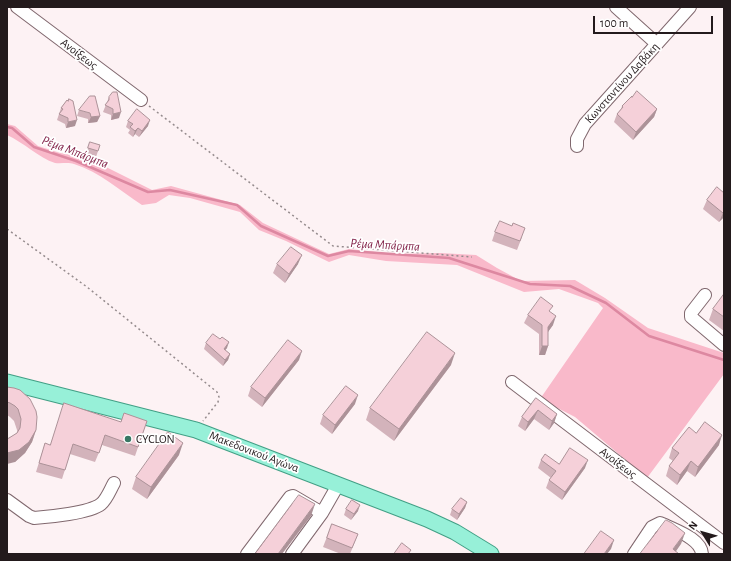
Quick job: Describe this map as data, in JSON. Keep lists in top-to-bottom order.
{
  "streets": {
    "main road": ["Μακεδονικού Αγώνα"],
    "street": ["Ανοίξεως", "Κωνσταντίνου Δαβάκη"]
  },
  "water": ["Ρέμα Μπάρμπα"],
  "places": ["CYCLON"],
  "scale_bar": "100 m",
  "north": "top left"
}
